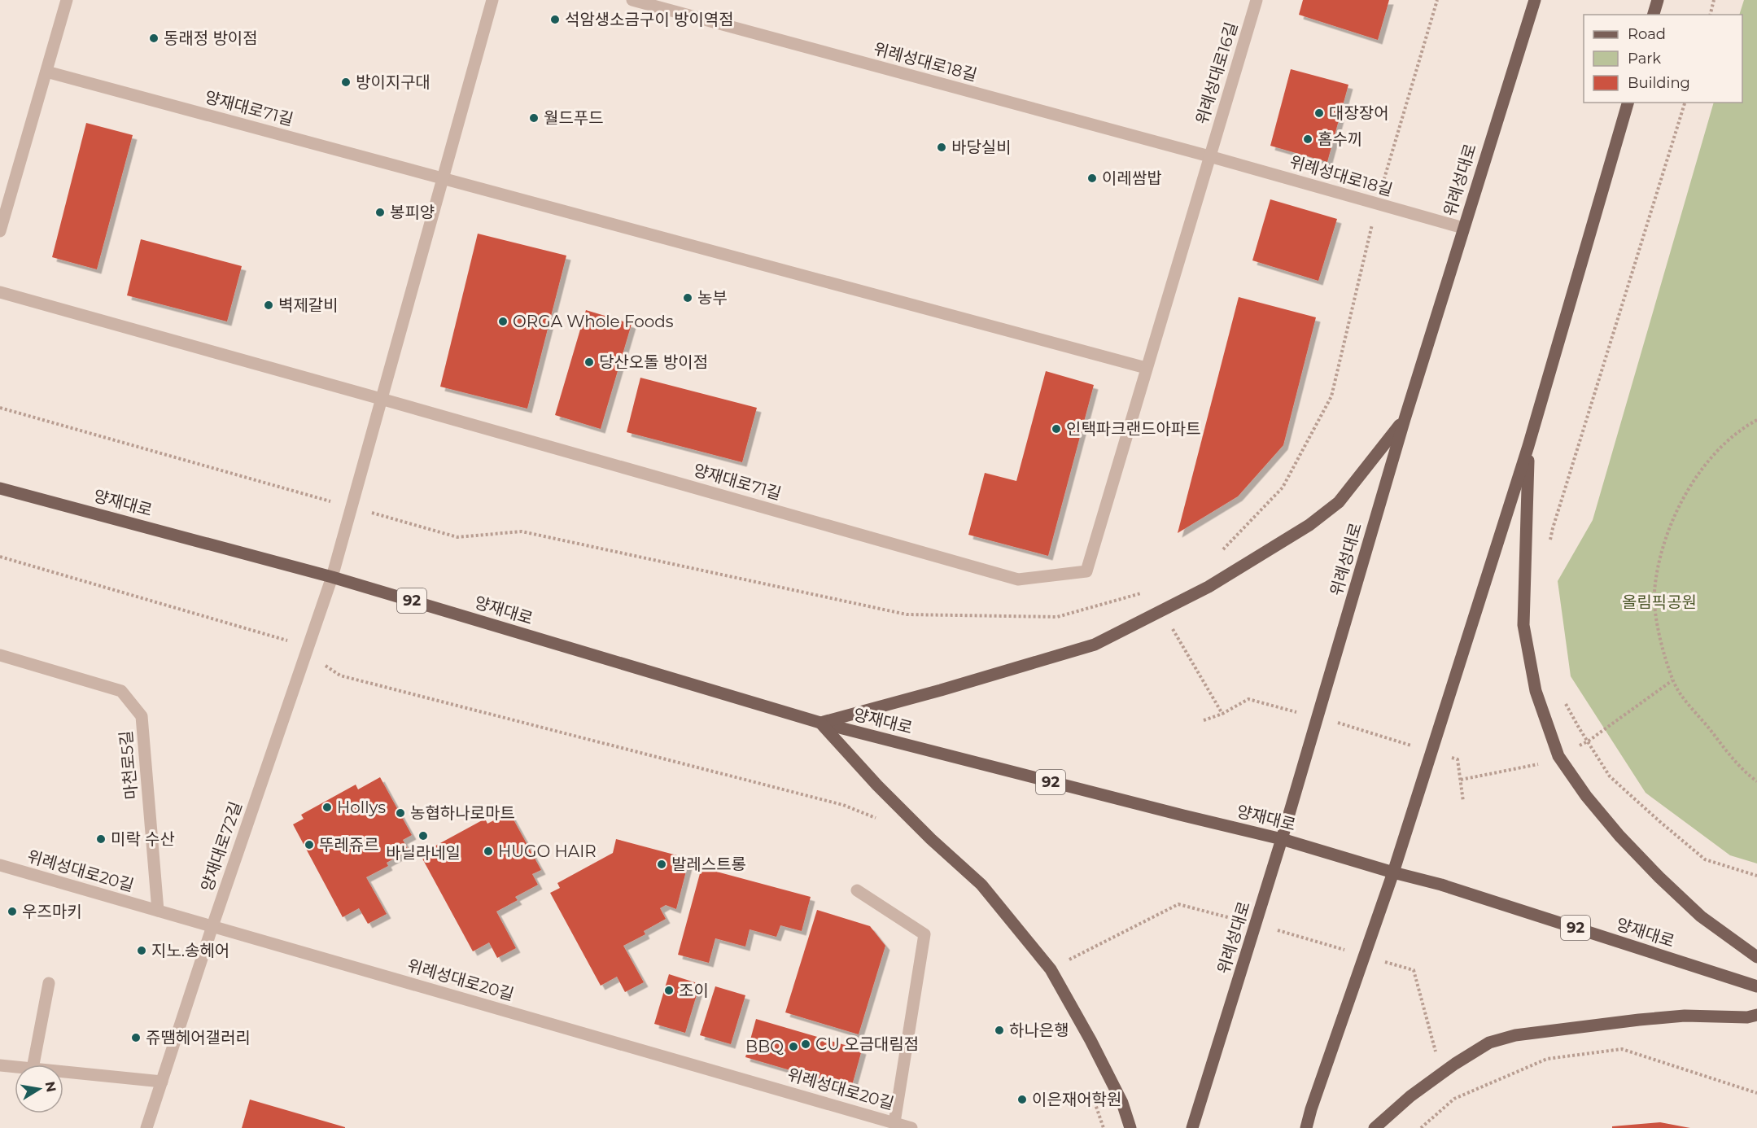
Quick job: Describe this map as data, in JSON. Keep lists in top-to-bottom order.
{
  "streets": {
    "main road": ["위례성대로", "양재대로", "92"],
    "street": [
      "위례성대로18길",
      "위례성대로16길",
      "양재대로71길",
      "마천로5길",
      "양재대로72길",
      "위례성대로20길"
    ]
  },
  "crossings": [
    ["위례성대로18길", "위례성대로16길"],
    ["위례성대로18길", "위례성대로"],
    ["위례성대로", "양재대로"],
    ["양재대로", "양재대로72길"],
    ["마천로5길", "위례성대로20길"],
    ["양재대로72길", "위례성대로20길"]
  ],
  "parks": ["올림픽공원"],
  "places": [
    "석암생소금구이 방이역점",
    "동래정 방이점",
    "방이지구대",
    "대장장어",
    "월드푸드",
    "홈수끼",
    "바당실비",
    "이레쌈밥",
    "봉피양",
    "농부",
    "벽제갈비",
    "ORGA Whole Foods",
    "당산오돌 방이점",
    "인택파크랜드아파트",
    "Hollys",
    "농협하나로마트",
    "바닐라네일",
    "미락 수산",
    "뚜레쥬르",
    "HUGO HAIR",
    "발레스트롱",
    "우즈마키",
    "지노.송헤어",
    "조이",
    "하나은행",
    "쥬땜헤어갤러리",
    "CU 오금대림점",
    "BBQ",
    "이은재어학원"
  ],
  "legend": ["Road", "Park", "Building"],
  "north": "right"
}
